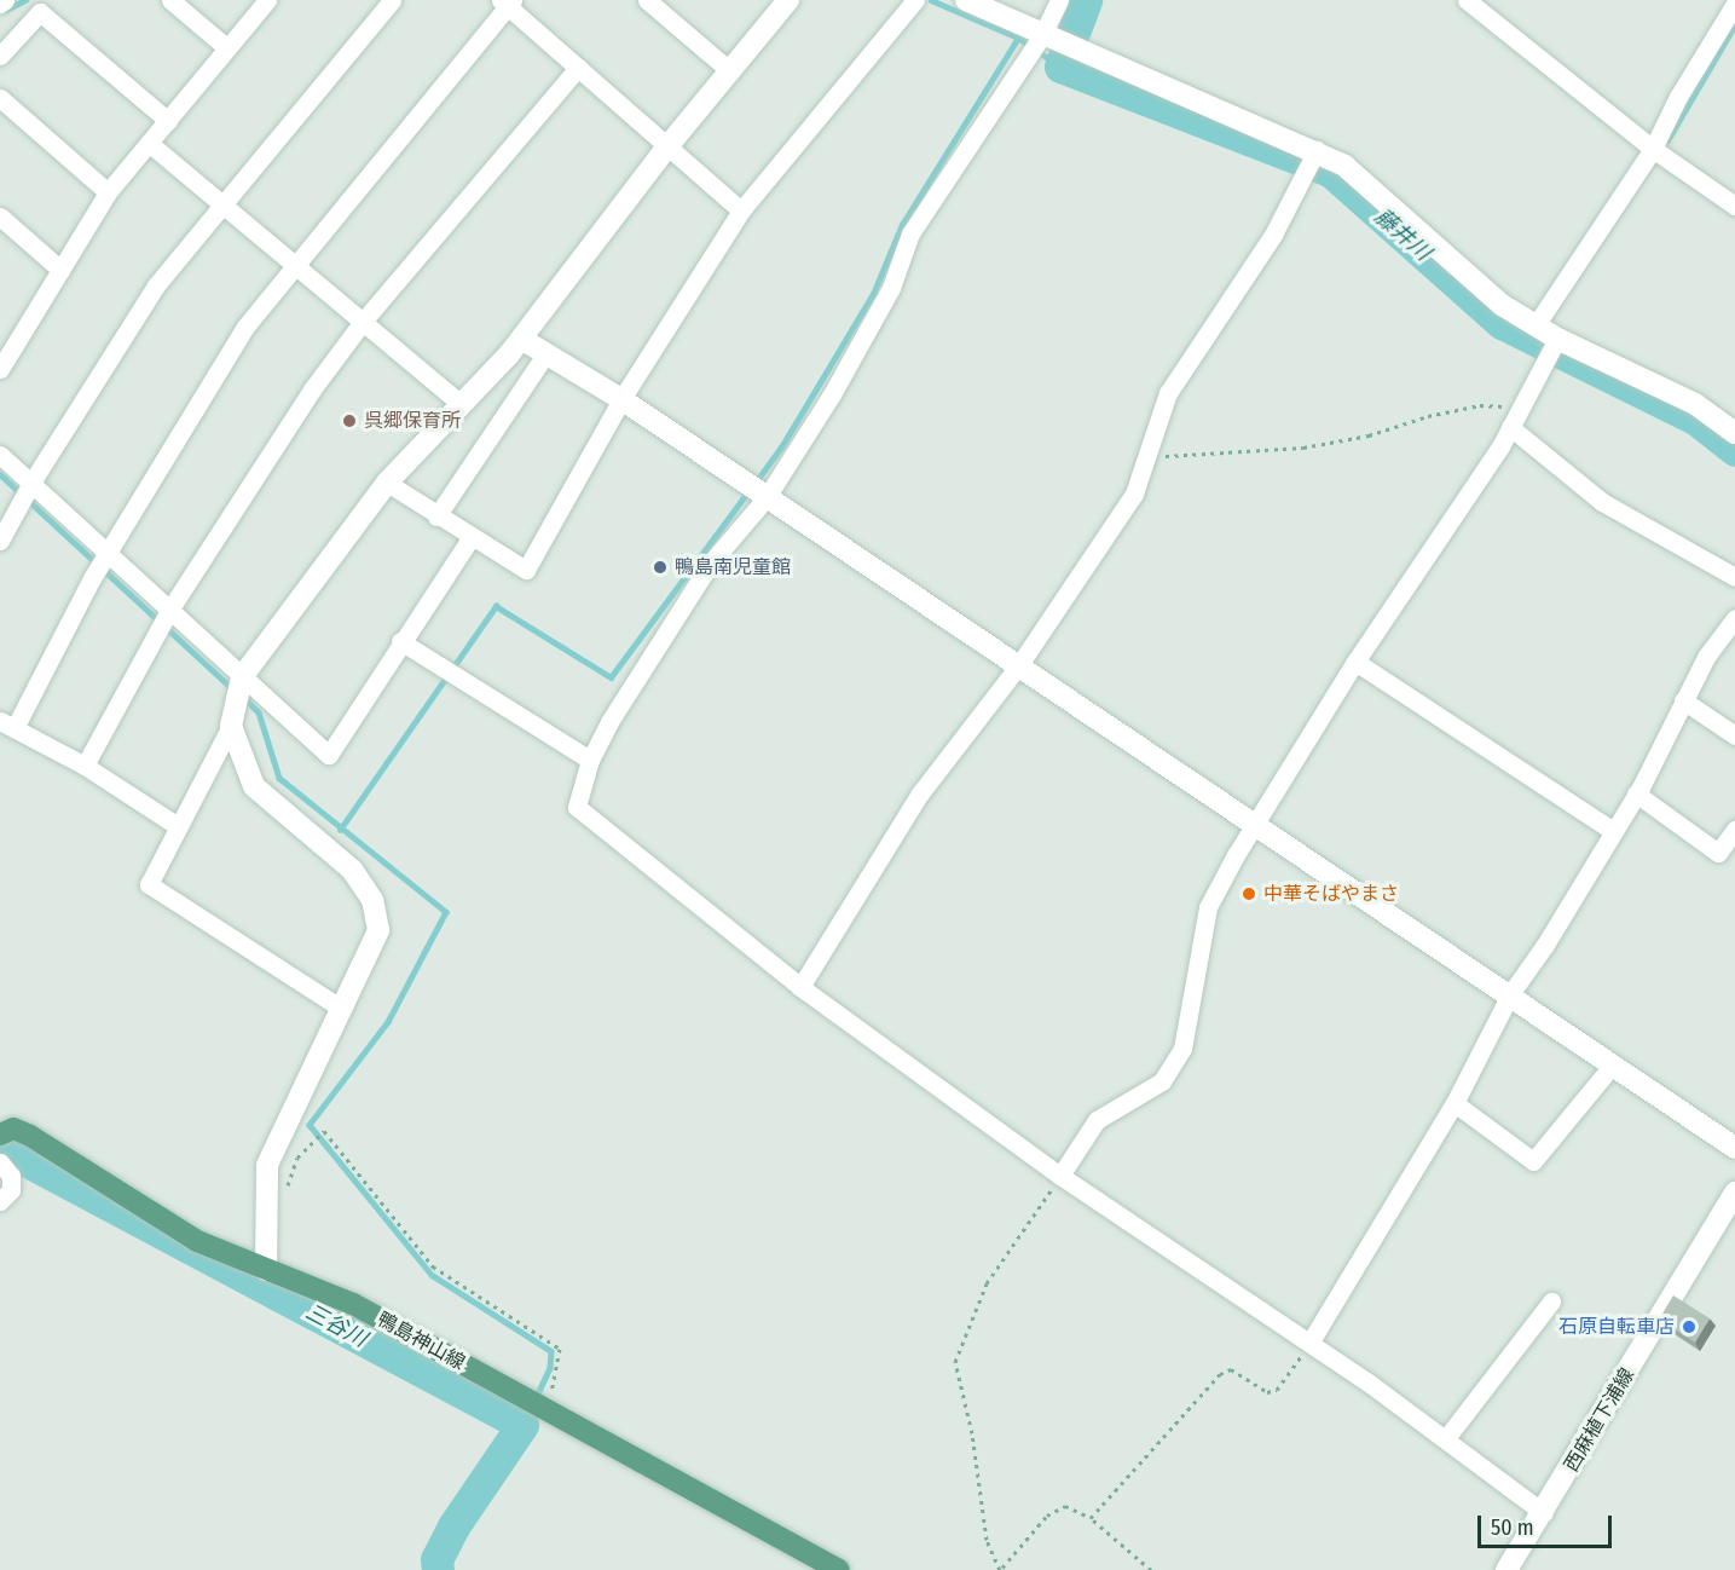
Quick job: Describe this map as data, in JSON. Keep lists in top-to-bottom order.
{
  "streets": {
    "main road": ["鴨島神山線"],
    "street": ["西麻植下浦線"]
  },
  "water": ["藤井川", "三谷川"],
  "places": [
    "呉郷保育所",
    "鴨島南児童館",
    "中華そばやまさ",
    "石原自転車店"
  ],
  "scale_bar": "50 m"
}
